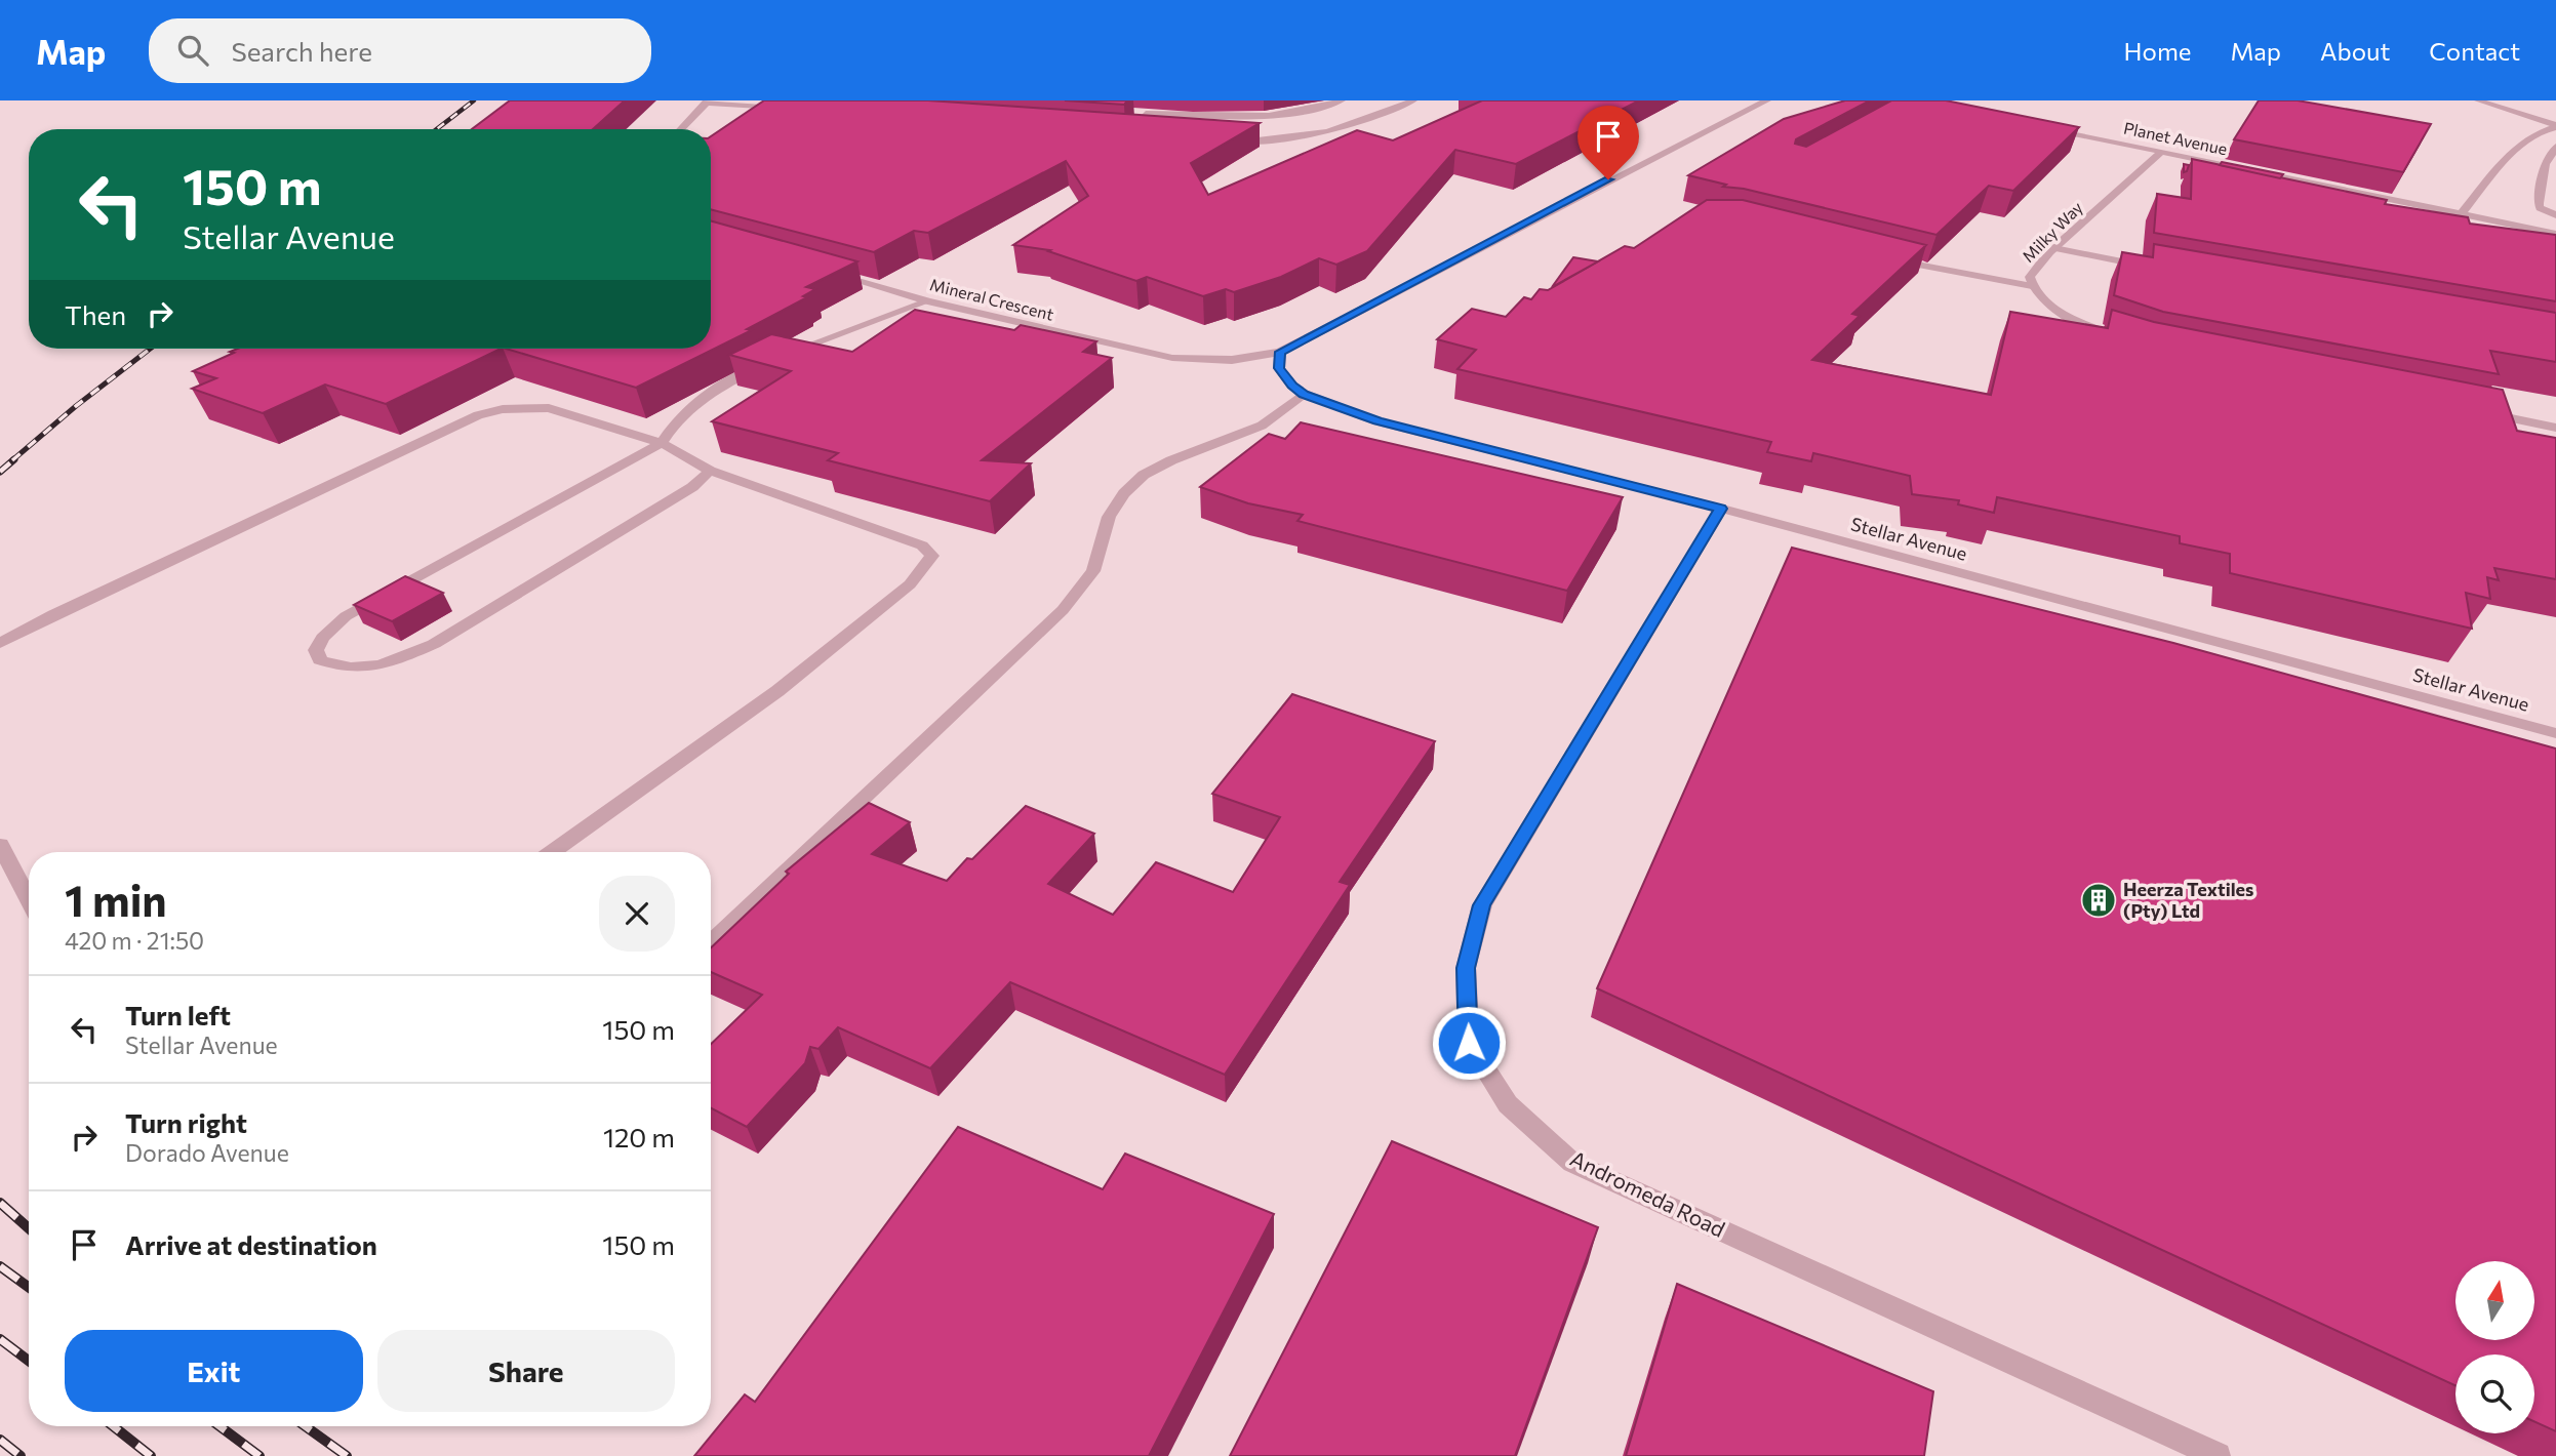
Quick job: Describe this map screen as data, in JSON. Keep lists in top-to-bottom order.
{
  "streets": {
    "street": [
      "Planet Avenue",
      "Milky Way",
      "Mineral Crescent",
      "Stellar Avenue",
      "Andromeda Road"
    ]
  },
  "crossings": [
    ["Planet Avenue", "Milky Way"],
    ["Mineral Crescent", "Stellar Avenue"],
    ["Stellar Avenue", "Andromeda Road"]
  ],
  "places": {
    "building": ["Heerza Textiles (Pty) Ltd"]
  },
  "north": "top",
  "page": {
    "header": "Map",
    "search": "Search here",
    "nav": [
      "Home",
      "Map",
      "About",
      "Contact"
    ],
    "turn": ["150 m", "Stellar Avenue"],
    "then": "Then",
    "heading": ["1 min", "420 m · 21:50"],
    "list": [
      {
        "name": "Turn left",
        "note": "Stellar Avenue",
        "value": "150 m"
      },
      {
        "name": "Turn right",
        "note": "Dorado Avenue",
        "value": "120 m"
      },
      {
        "name": "Arrive at destination",
        "value": "150 m"
      }
    ],
    "buttons": ["Exit", "Share"]
  }
}
